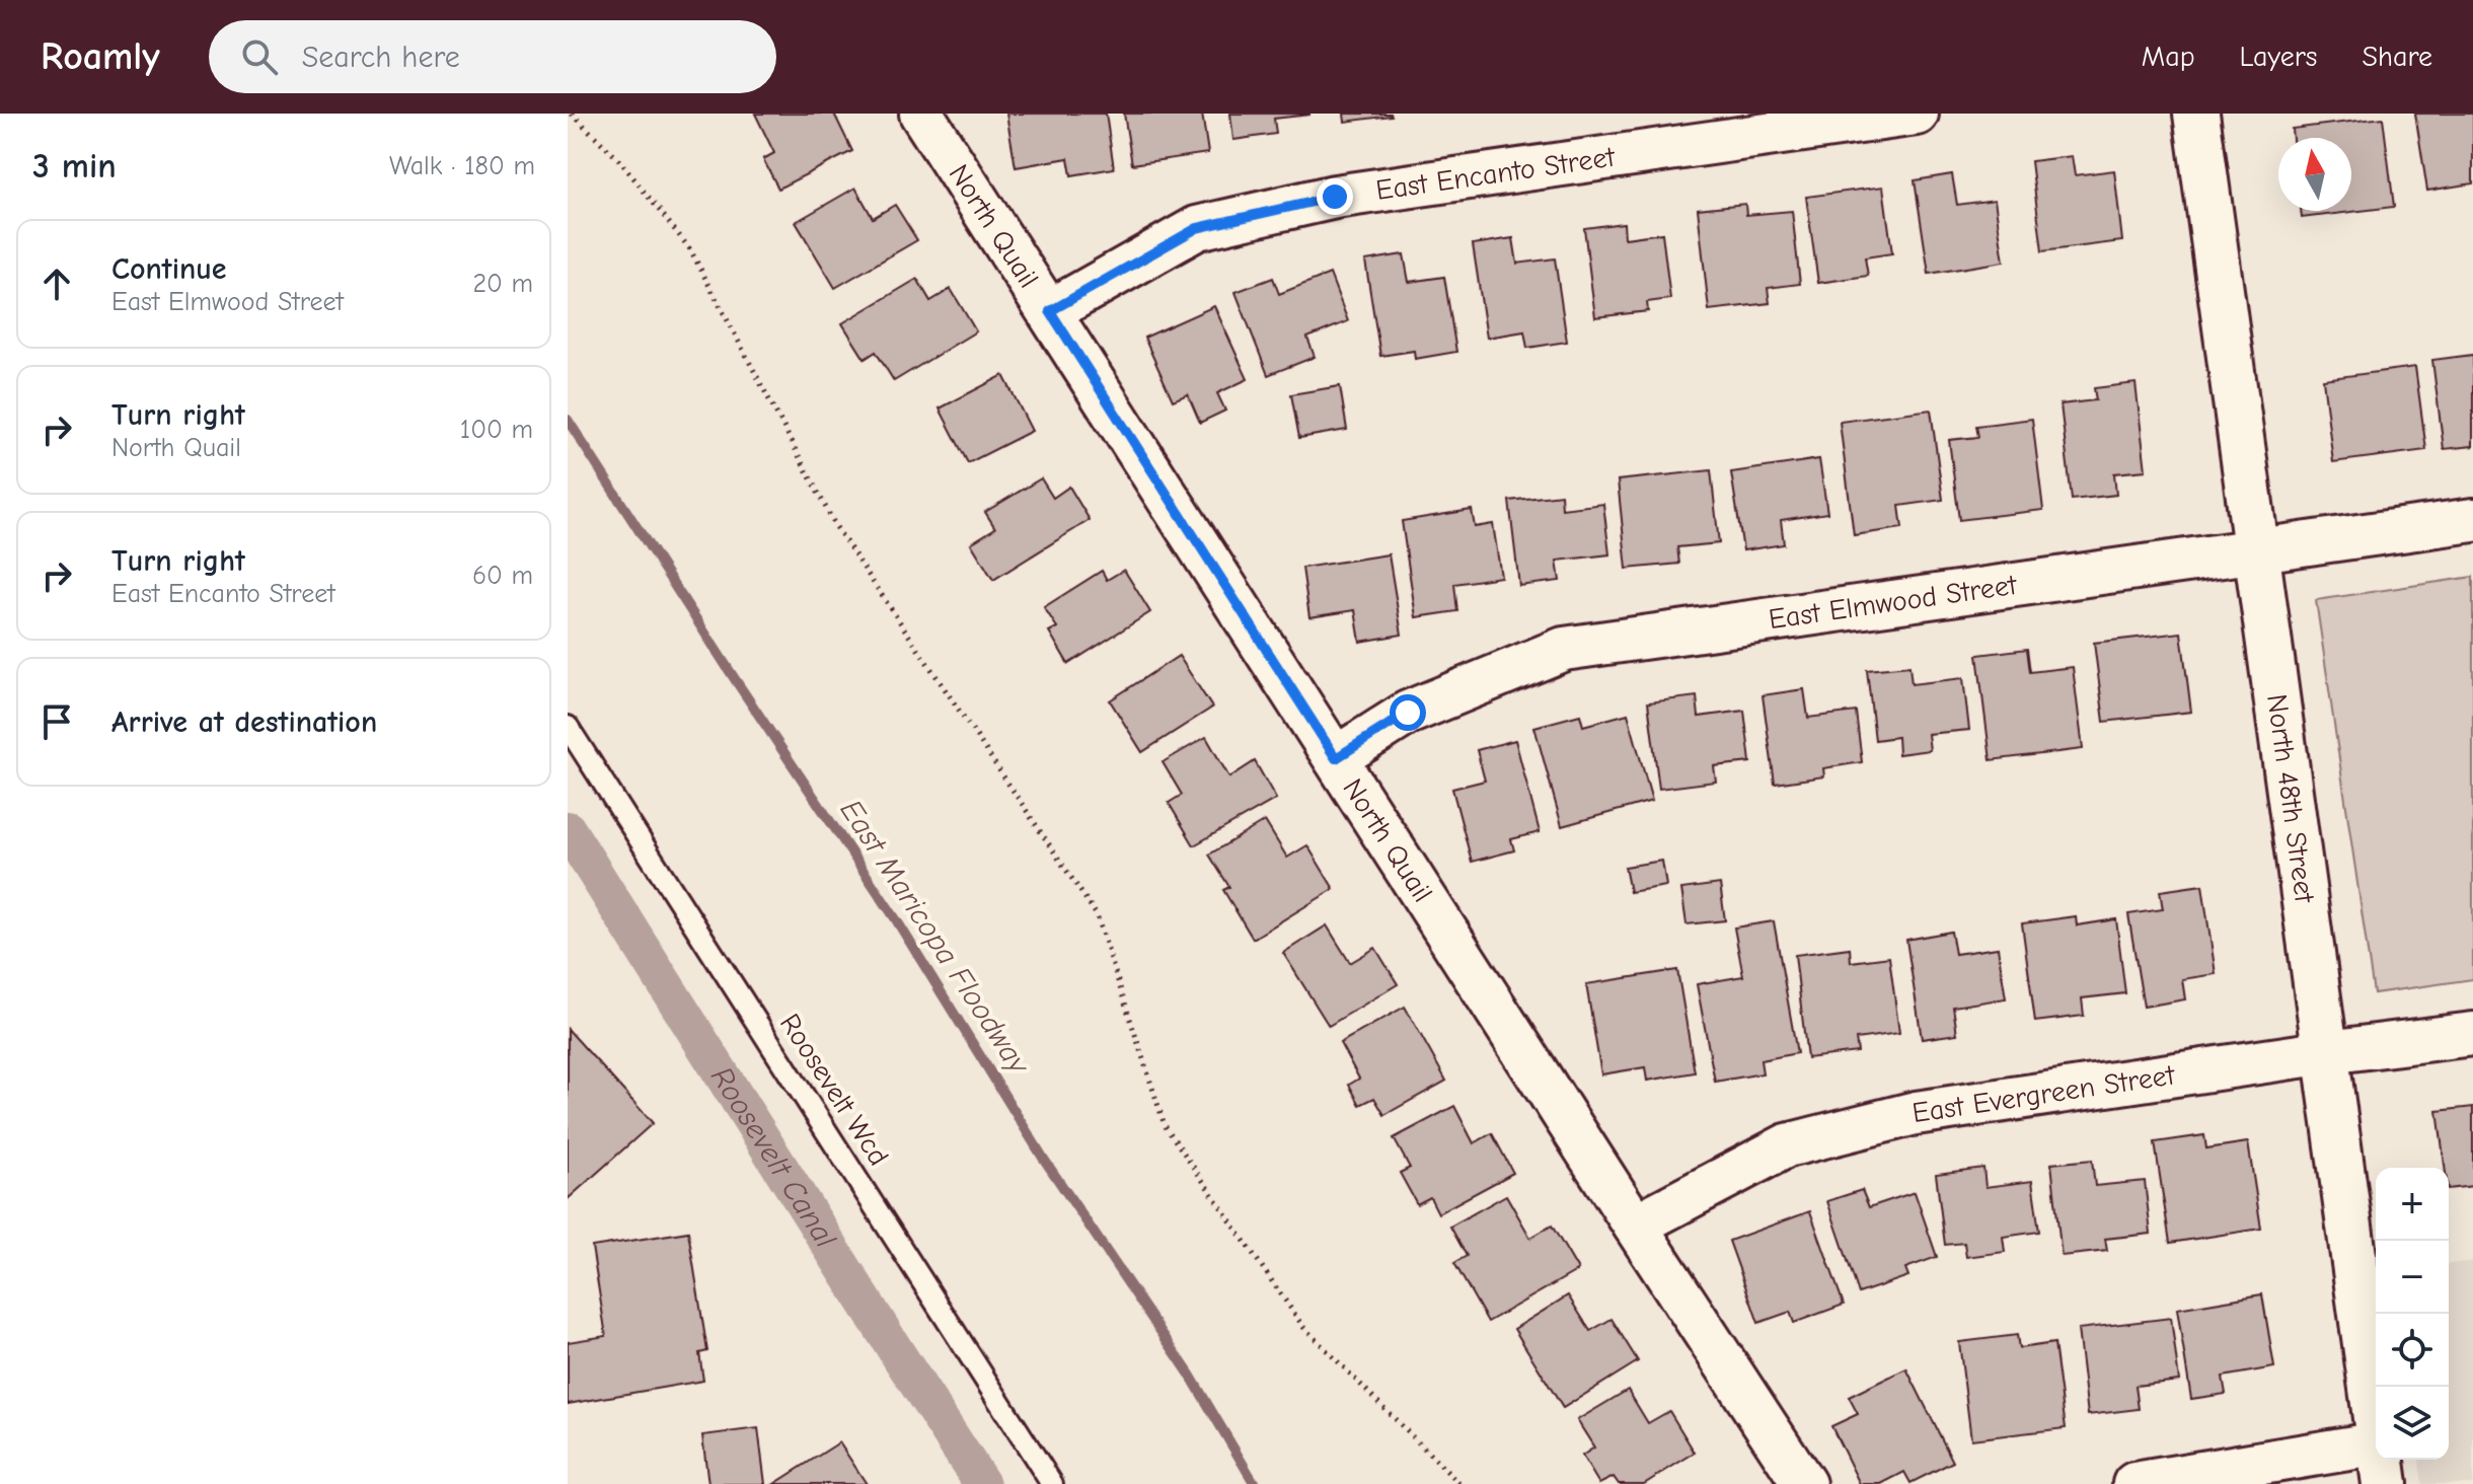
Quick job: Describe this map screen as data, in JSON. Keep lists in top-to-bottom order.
{
  "streets": {
    "street": [
      "East Encanto Street",
      "North Quail",
      "East Elmwood Street",
      "North 48th Street",
      "East Evergreen Street"
    ],
    "lane": ["Roosevelt Wcd"]
  },
  "crossings": [
    ["East Encanto Street", "North Quail"],
    ["North Quail", "East Elmwood Street"],
    ["North Quail", "East Evergreen Street"],
    ["East Elmwood Street", "North 48th Street"],
    ["North 48th Street", "East Evergreen Street"]
  ],
  "water": ["East Maricopa Floodway", "Roosevelt Canal"],
  "north": "top",
  "page": {
    "header": "Roamly",
    "search": "Search here",
    "nav": ["Map", "Layers", "Share"],
    "heading": ["3 min", "Walk · 180 m"],
    "list": [
      ["Continue", "East Elmwood Street", "20 m"],
      ["Turn right", "North Quail", "100 m"],
      ["Turn right", "East Encanto Street", "60 m"],
      "Arrive at destination"
    ],
    "map_buttons": ["+", "−"]
  }
}
